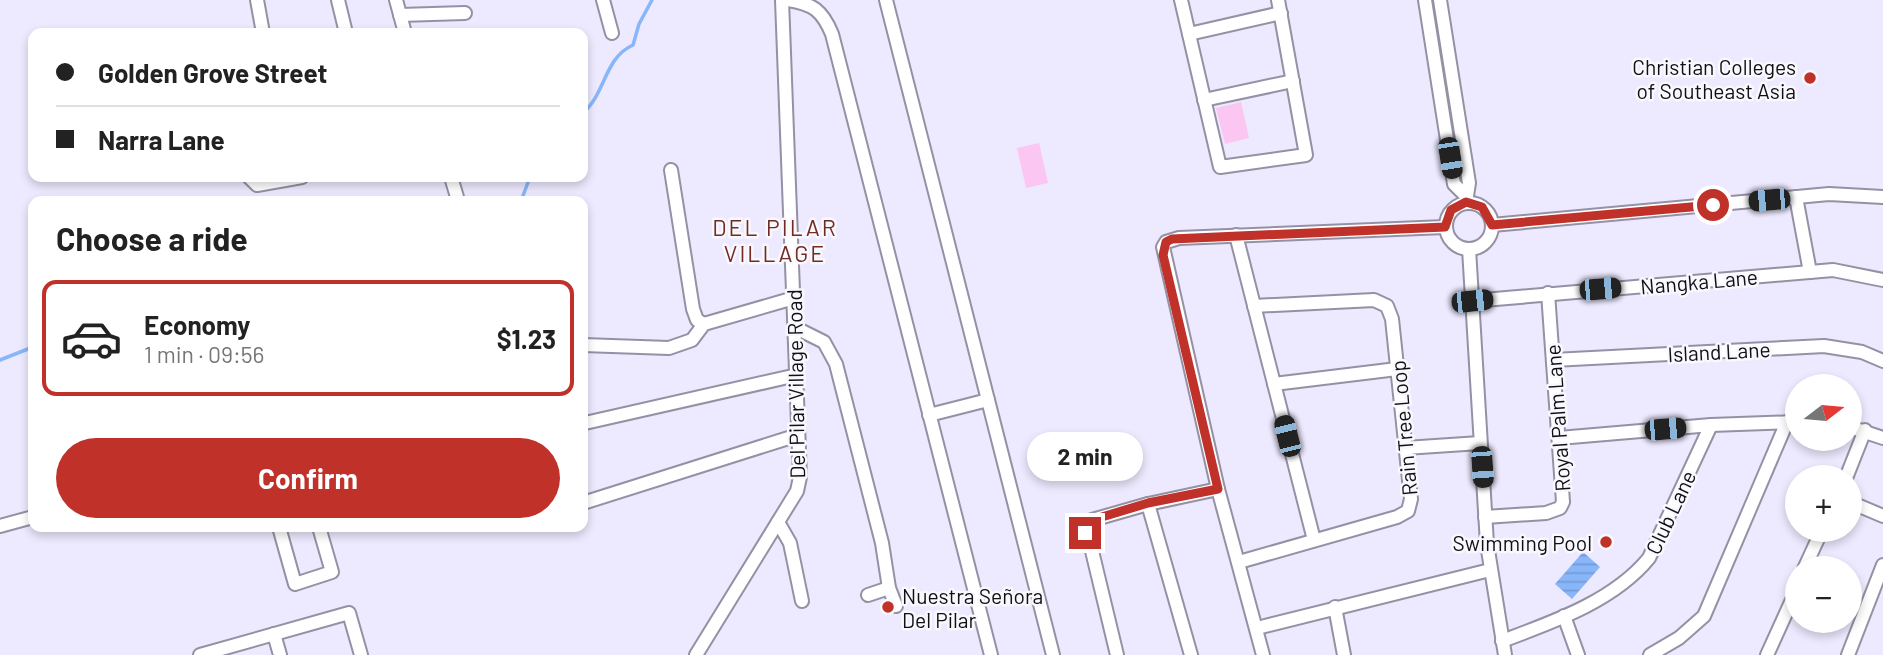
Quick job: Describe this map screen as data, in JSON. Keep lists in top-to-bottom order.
{
  "streets": {
    "street": [
      "Nangka Lane",
      "Island Lane",
      "Del Pilar Village Road",
      "Royal Palm Lane",
      "Rain Tree Loop",
      "Club Lane"
    ]
  },
  "crossings": [
    ["Nangka Lane", "Royal Palm Lane"],
    ["Island Lane", "Royal Palm Lane"]
  ],
  "districts": ["DEL PILAR VILLAGE"],
  "places": ["Christian Colleges of Southeast Asia", "Swimming Pool", "Nuestra Señora Del Pilar"],
  "north": "right",
  "page": {
    "banner": ["Golden Grove Street", "Narra Lane"],
    "heading": "Choose a ride",
    "list": [
      {
        "name": "Economy",
        "note": "1 min · 09:56",
        "value": "$1.23"
      }
    ],
    "map_buttons": ["+", "−"],
    "buttons": "Confirm",
    "bubble": "2 min"
  }
}
